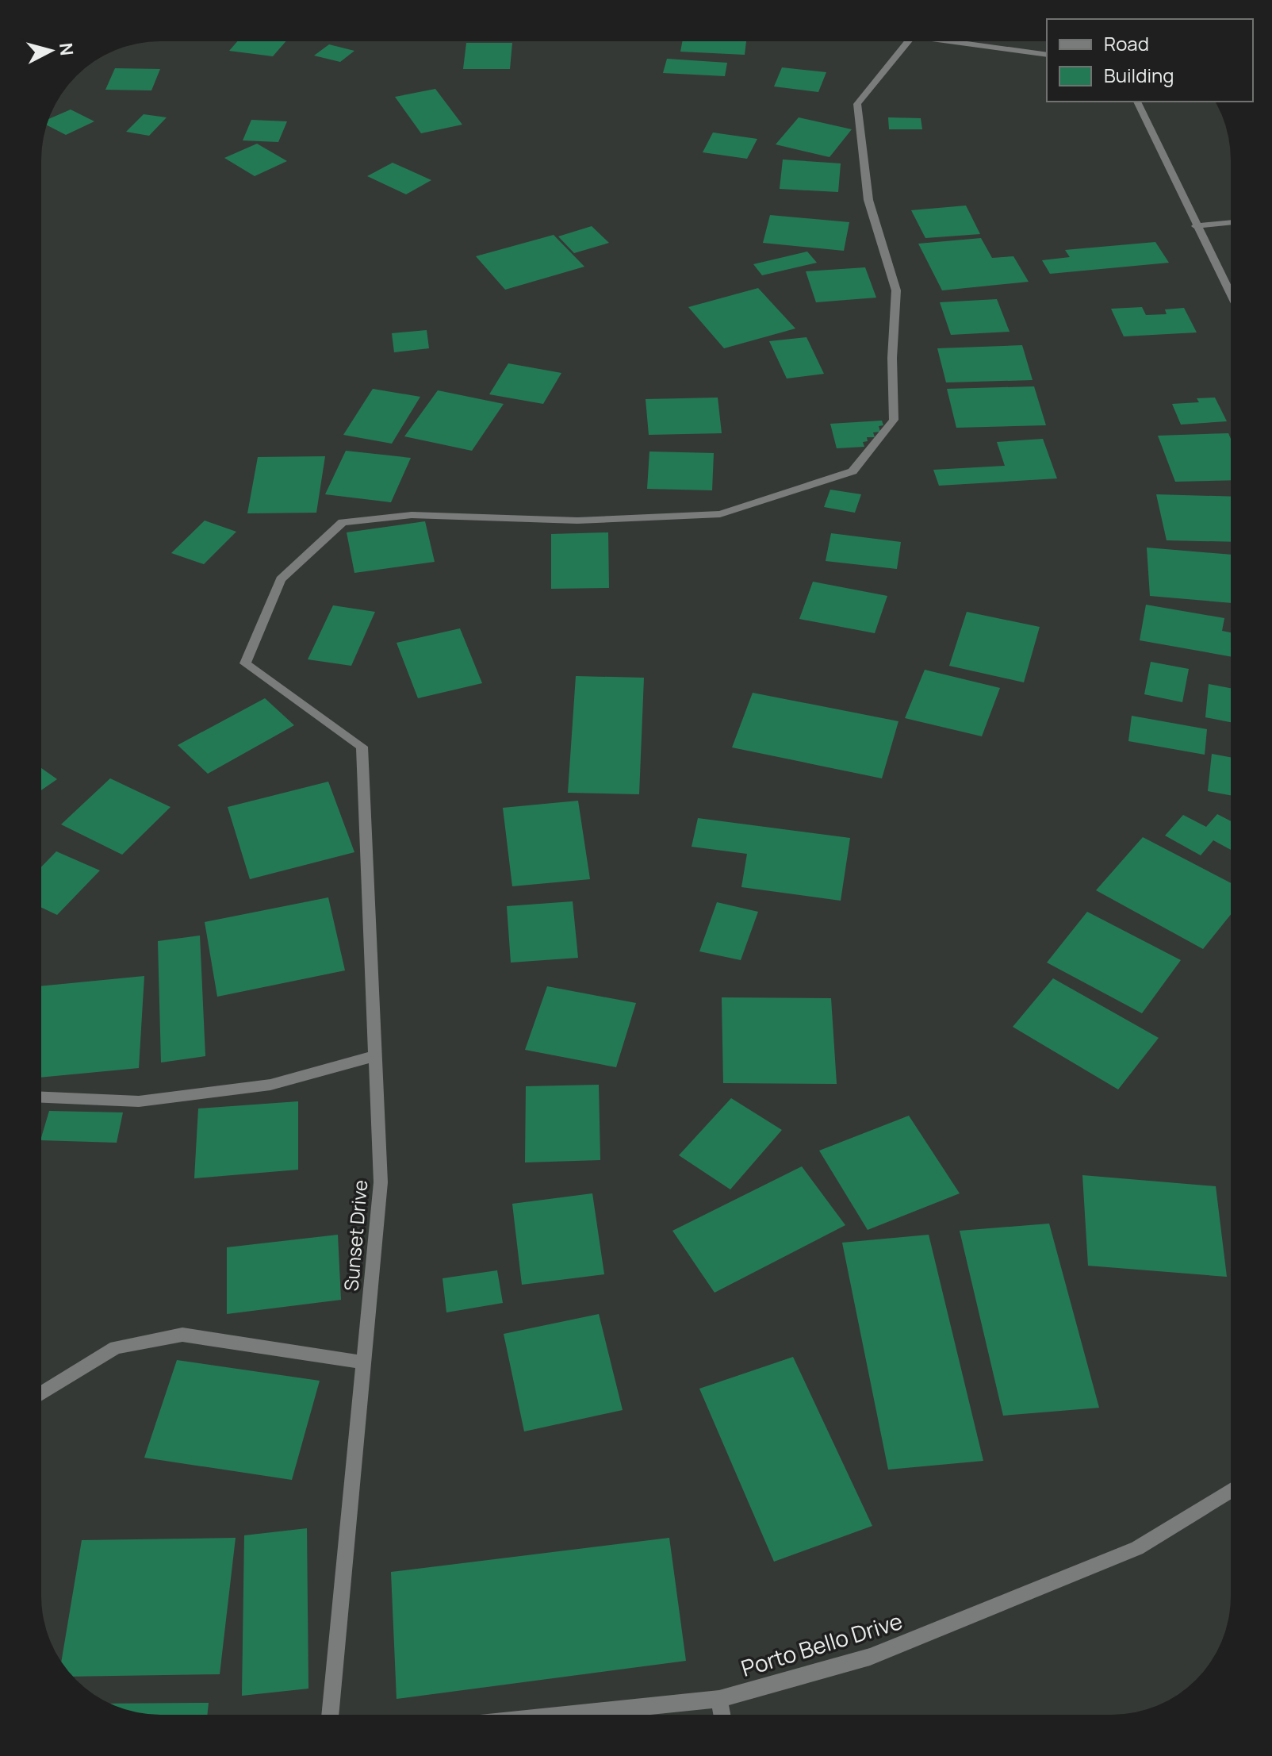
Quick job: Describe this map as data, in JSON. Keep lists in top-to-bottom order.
{
  "streets": {
    "street": ["Sunset Drive", "Porto Bello Drive"]
  },
  "legend": ["Road", "Building"],
  "north": "right"
}
